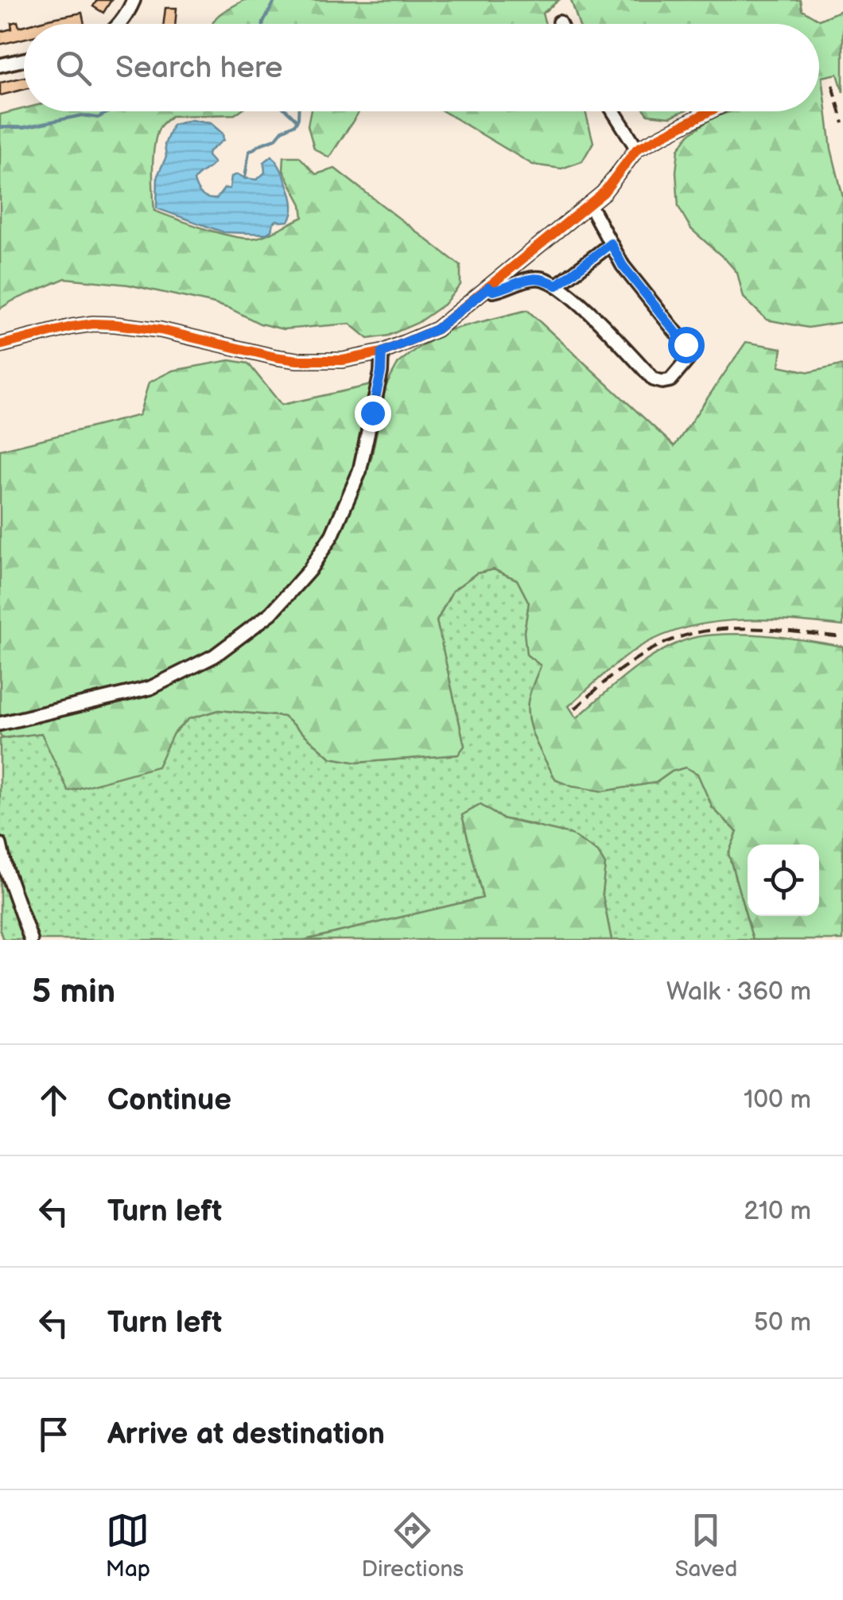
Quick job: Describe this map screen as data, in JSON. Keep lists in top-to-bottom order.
{
  "page": {
    "search": "Search here",
    "heading": ["5 min", "Walk · 360 m"],
    "list": [
      ["Continue", "100 m"],
      ["Turn left", "210 m"],
      ["Turn left", "50 m"],
      "Arrive at destination"
    ],
    "nav": ["Map", "Directions", "Saved"]
  }
}
